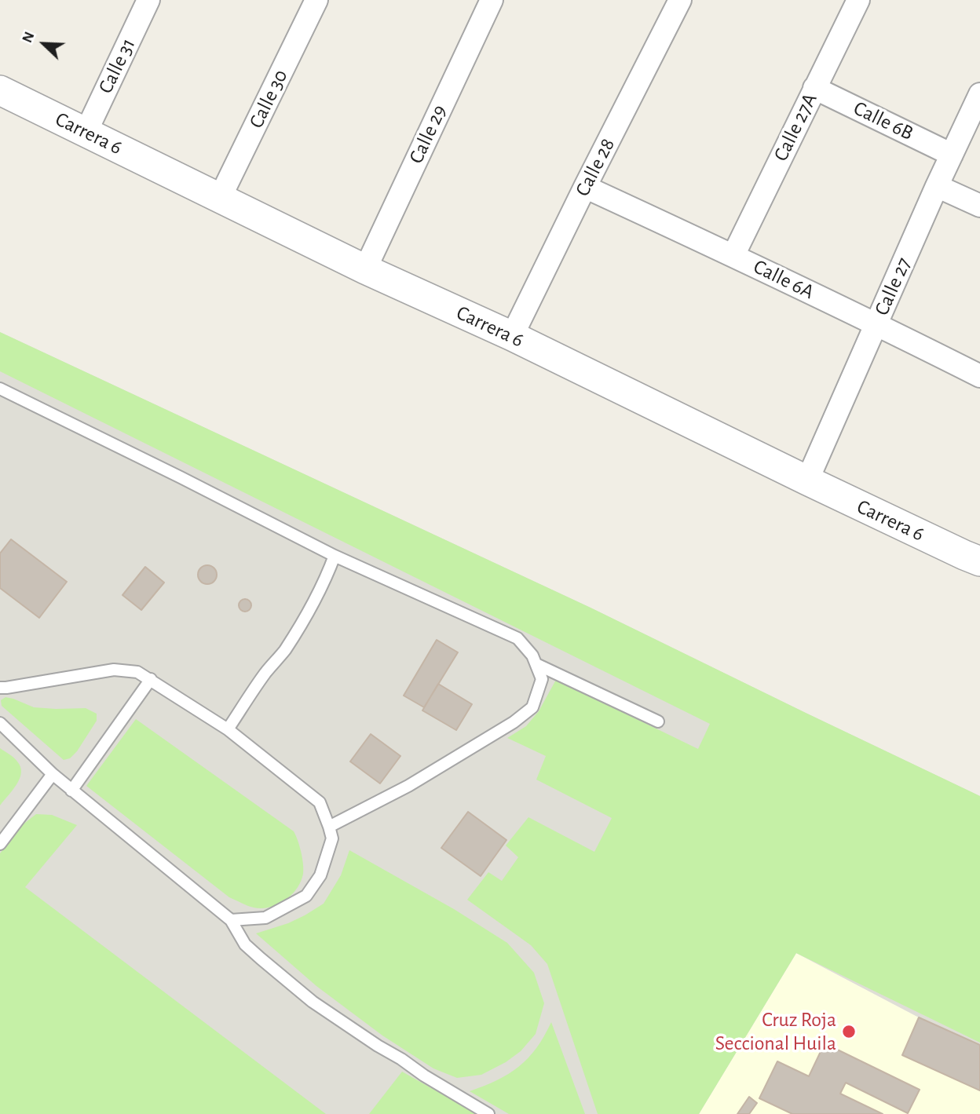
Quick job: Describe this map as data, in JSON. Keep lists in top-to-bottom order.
{
  "streets": {
    "street": [
      "Calle 31",
      "Calle 30",
      "Calle 6B",
      "Calle 27A",
      "Carrera 6",
      "Calle 29",
      "Calle 28",
      "Calle 6A",
      "Calle 27"
    ]
  },
  "crossings": [
    ["Calle 31", "Carrera 6"],
    ["Calle 30", "Carrera 6"],
    ["Calle 6B", "Calle 27A"],
    ["Calle 6B", "Calle 27"],
    ["Calle 27A", "Calle 6A"],
    ["Carrera 6", "Calle 29"],
    ["Carrera 6", "Calle 28"],
    ["Carrera 6", "Calle 27"],
    ["Calle 28", "Calle 6A"],
    ["Calle 6A", "Calle 27"]
  ],
  "places": ["Cruz Roja Seccional Huila"],
  "north": "top left"
}
